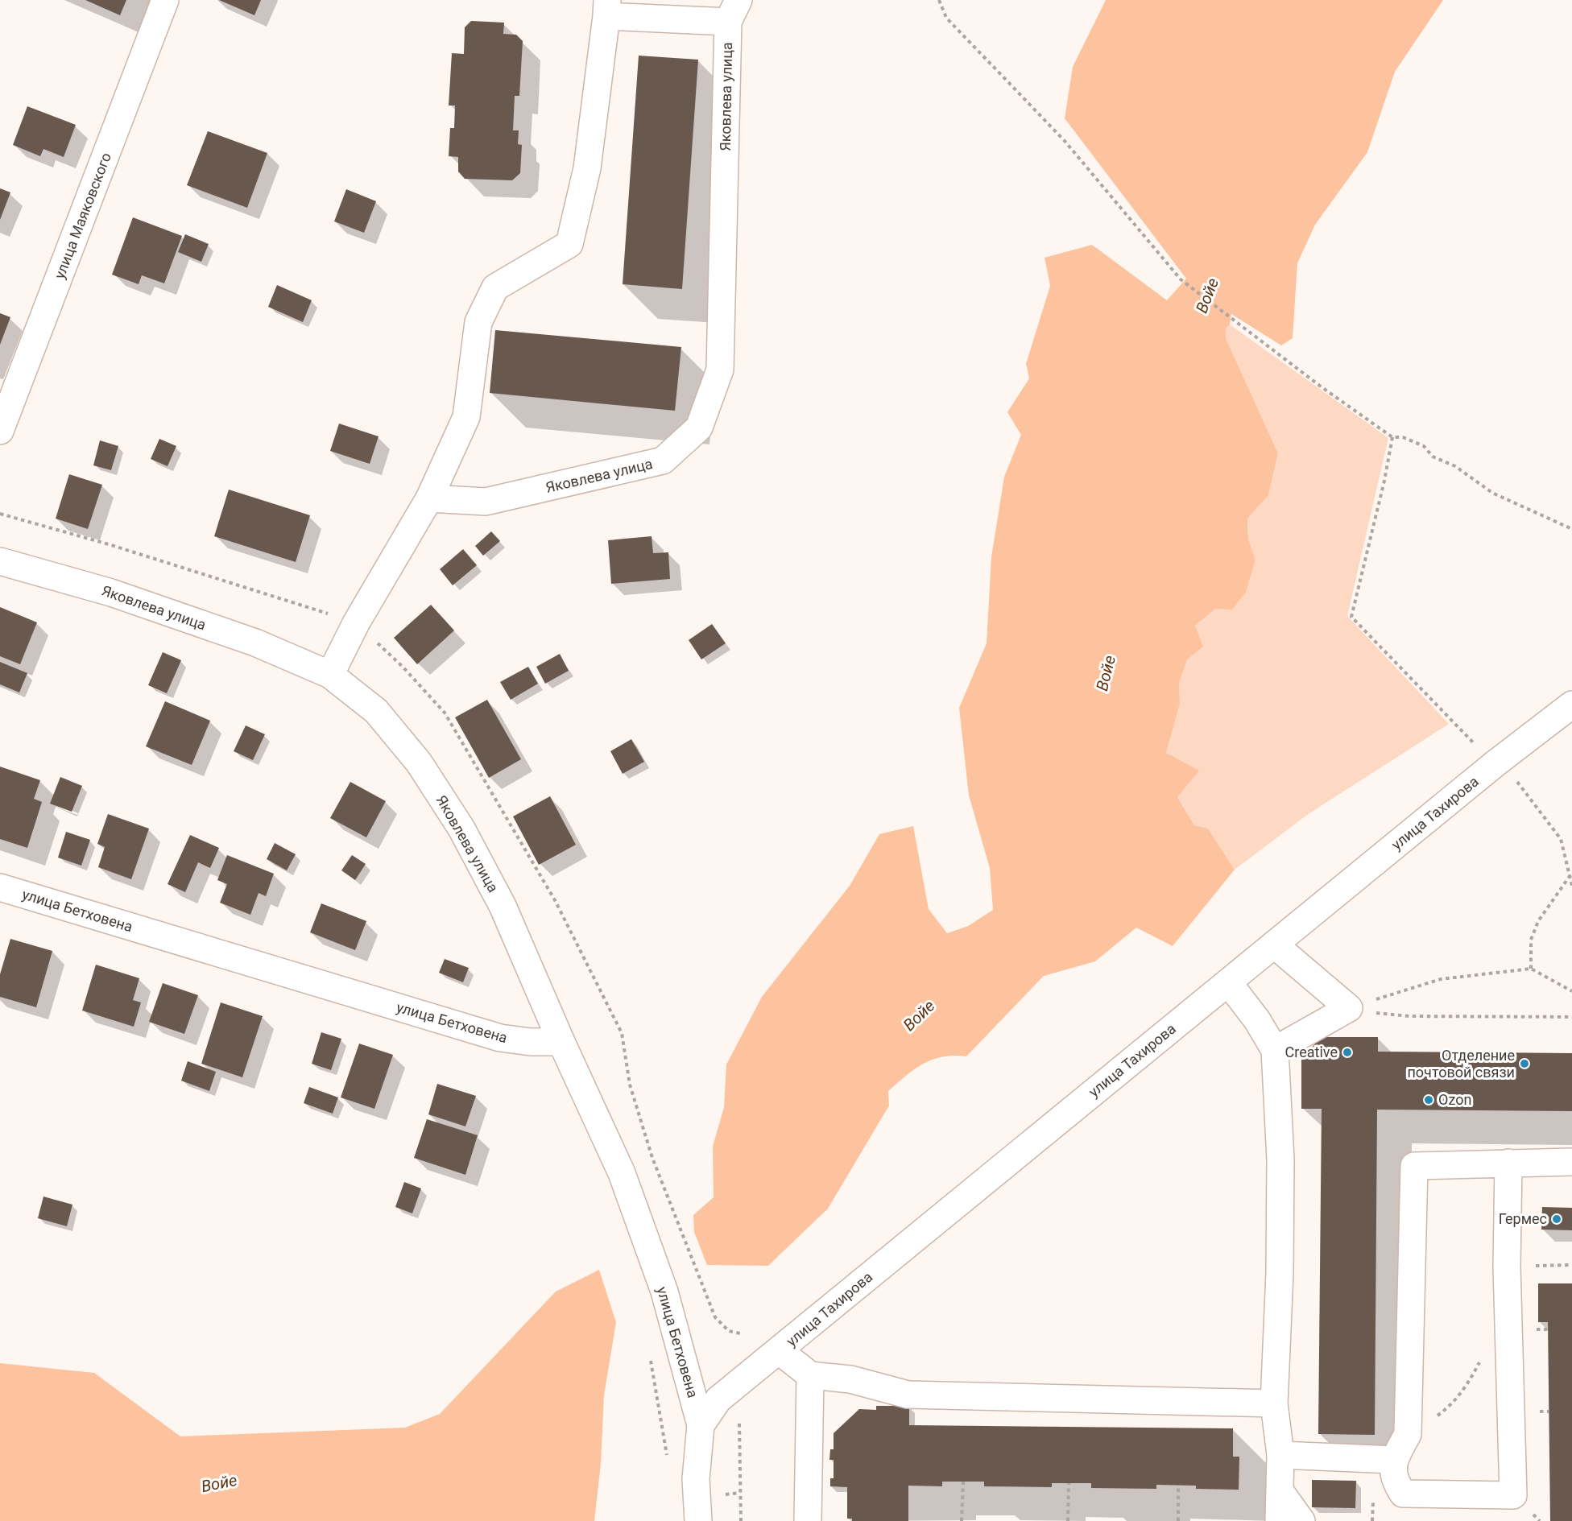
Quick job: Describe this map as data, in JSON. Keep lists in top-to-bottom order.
{
  "streets": {
    "street": [
      "Яковлева улица",
      "улица Маяковского",
      "улица Тахирова",
      "улица Бетховена"
    ]
  },
  "crossings": [
    ["Яковлева улица", "улица Бетховена"],
    ["улица Тахирова", "улица Бетховена"]
  ],
  "water": ["Войе"],
  "places": [
    "Creative",
    "Отделение почтовой связи",
    "Ozon",
    "Гермес"
  ]
}
